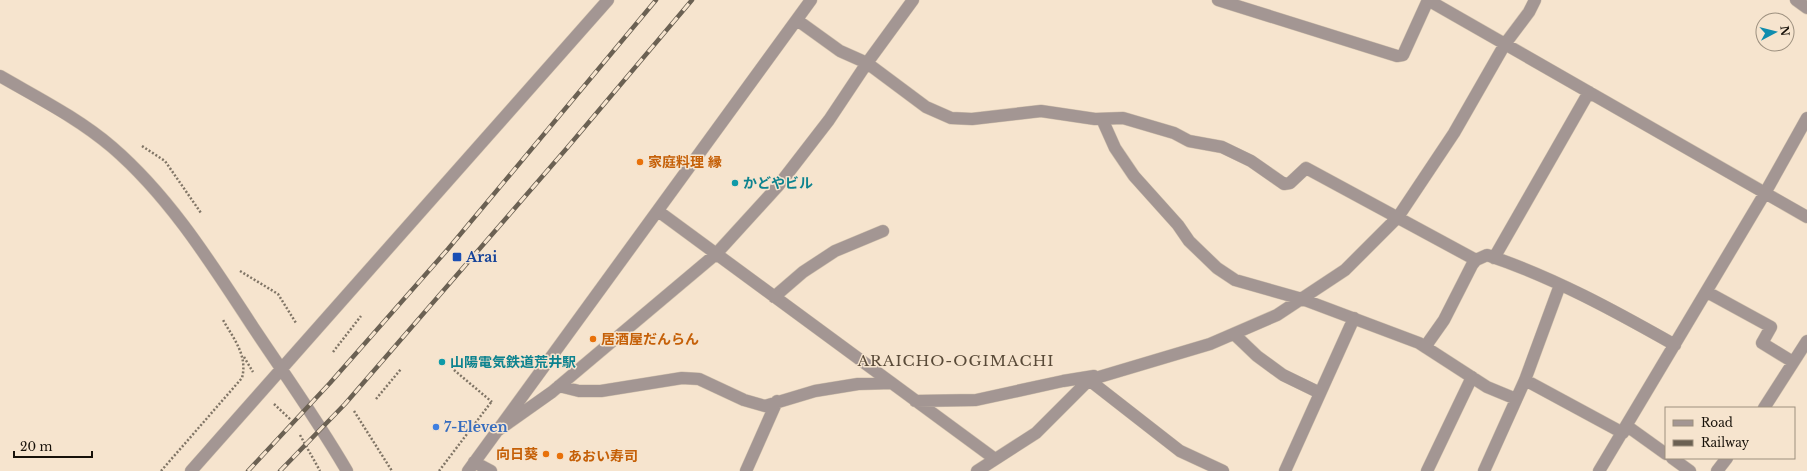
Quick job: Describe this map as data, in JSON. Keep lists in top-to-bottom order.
{
  "districts": ["ARAICHO-OGIMACHI"],
  "places": {
    "other": [
      "家庭料理 縁",
      "かどやビル",
      "居酒屋だんらん",
      "山陽電気鉄道荒井駅",
      "7-Eleven",
      "向日葵",
      "あおい寿司"
    ],
    "transit": ["Arai"]
  },
  "legend": ["Road", "Railway"],
  "scale_bar": "20 m",
  "north": "right"
}
